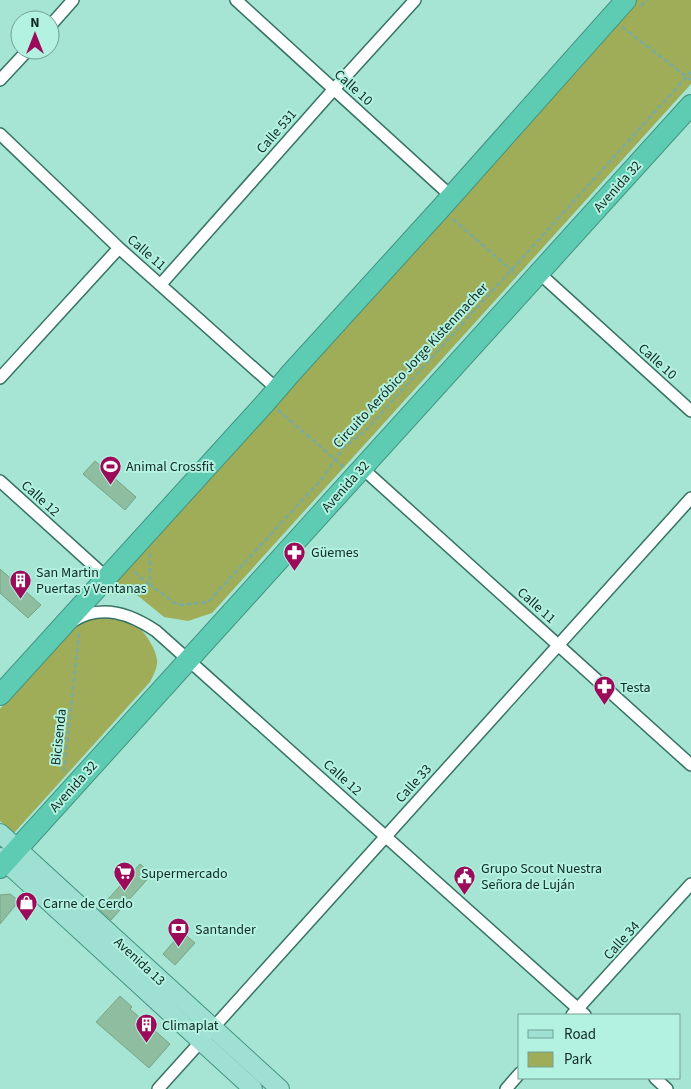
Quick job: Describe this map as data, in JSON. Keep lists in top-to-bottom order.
{
  "streets": {
    "highway": ["Avenida 32"],
    "main road": ["Avenida 13"],
    "street": [
      "Calle 10",
      "Calle 531",
      "Calle 11",
      "Calle 12",
      "Calle 33",
      "Calle 34"
    ],
    "path": ["Circuito Aeróbico Jorge Kistenmacher", "Bicisenda"]
  },
  "crossings": [
    ["Calle 10", "Calle 531"],
    ["Calle 10", "Avenida 32"],
    ["Calle 531", "Calle 11"],
    ["Avenida 32", "Calle 11"],
    ["Avenida 32", "Calle 12"],
    ["Avenida 32", "Avenida 13"],
    ["Calle 11", "Calle 33"],
    ["Calle 12", "Bicisenda"],
    ["Calle 12", "Calle 33"],
    ["Calle 12", "Calle 34"],
    ["Calle 33", "Avenida 13"]
  ],
  "places": {
    "sports": ["Animal Crossfit"],
    "pharmacy": ["Güemes", "Testa"],
    "building": ["San Martin Puertas y Ventanas", "Climaplat"],
    "supermarket": ["Supermercado"],
    "public building": ["Grupo Scout Nuestra Señora de Luján"],
    "shop": ["Carne de Cerdo"],
    "bank": ["Santander"]
  },
  "legend": ["Road", "Park"],
  "north": "top"
}
